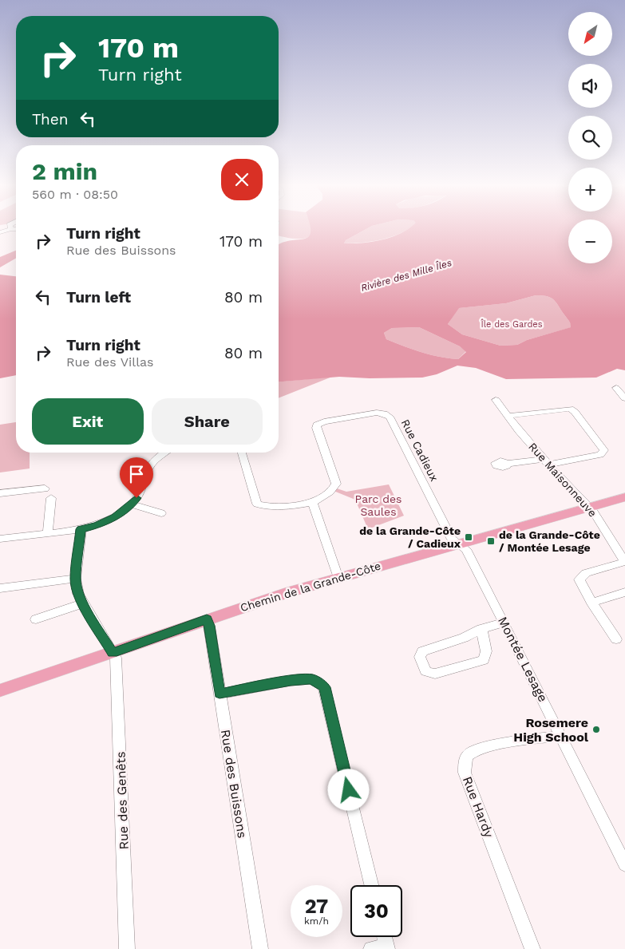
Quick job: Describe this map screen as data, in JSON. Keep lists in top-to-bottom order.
{
  "streets": {
    "main road": ["Chemin de la Grande-Côte"],
    "street": [
      "Rue Cadieux",
      "Rue Maisonneuve",
      "Montée Lesage",
      "Rue des Buissons",
      "Rue des Genêts",
      "Rue Hardy"
    ]
  },
  "crossings": [
    ["Rue Cadieux", "Chemin de la Grande-Côte"],
    ["Rue Cadieux", "Montée Lesage"],
    ["Rue Maisonneuve", "Chemin de la Grande-Côte"],
    ["Chemin de la Grande-Côte", "Montée Lesage"],
    ["Chemin de la Grande-Côte", "Rue des Buissons"],
    ["Chemin de la Grande-Côte", "Rue des Genêts"],
    ["Montée Lesage", "Rue Hardy"]
  ],
  "water": ["Rivière des Mille Îles"],
  "parks": ["Île des Gardes", "Parc des Saules"],
  "places": {
    "transit": ["de la Grande-Côte / Cadieux", "de la Grande-Côte / Montée Lesage"],
    "other": ["Rosemere High School"]
  },
  "north": "bottom left",
  "page": {
    "map_buttons": ["+", "−"],
    "turn": ["170 m", "Turn right"],
    "then": "Then",
    "heading": ["2 min", "560 m · 08:50"],
    "list": [
      {
        "name": "Turn right",
        "note": "Rue des Buissons",
        "value": "170 m"
      },
      {
        "name": "Turn left",
        "value": "80 m"
      },
      {
        "name": "Turn right",
        "note": "Rue des Villas",
        "value": "80 m"
      }
    ],
    "buttons": ["Exit", "Share"],
    "speed": "27 km/h",
    "limit": "30"
  }
}
